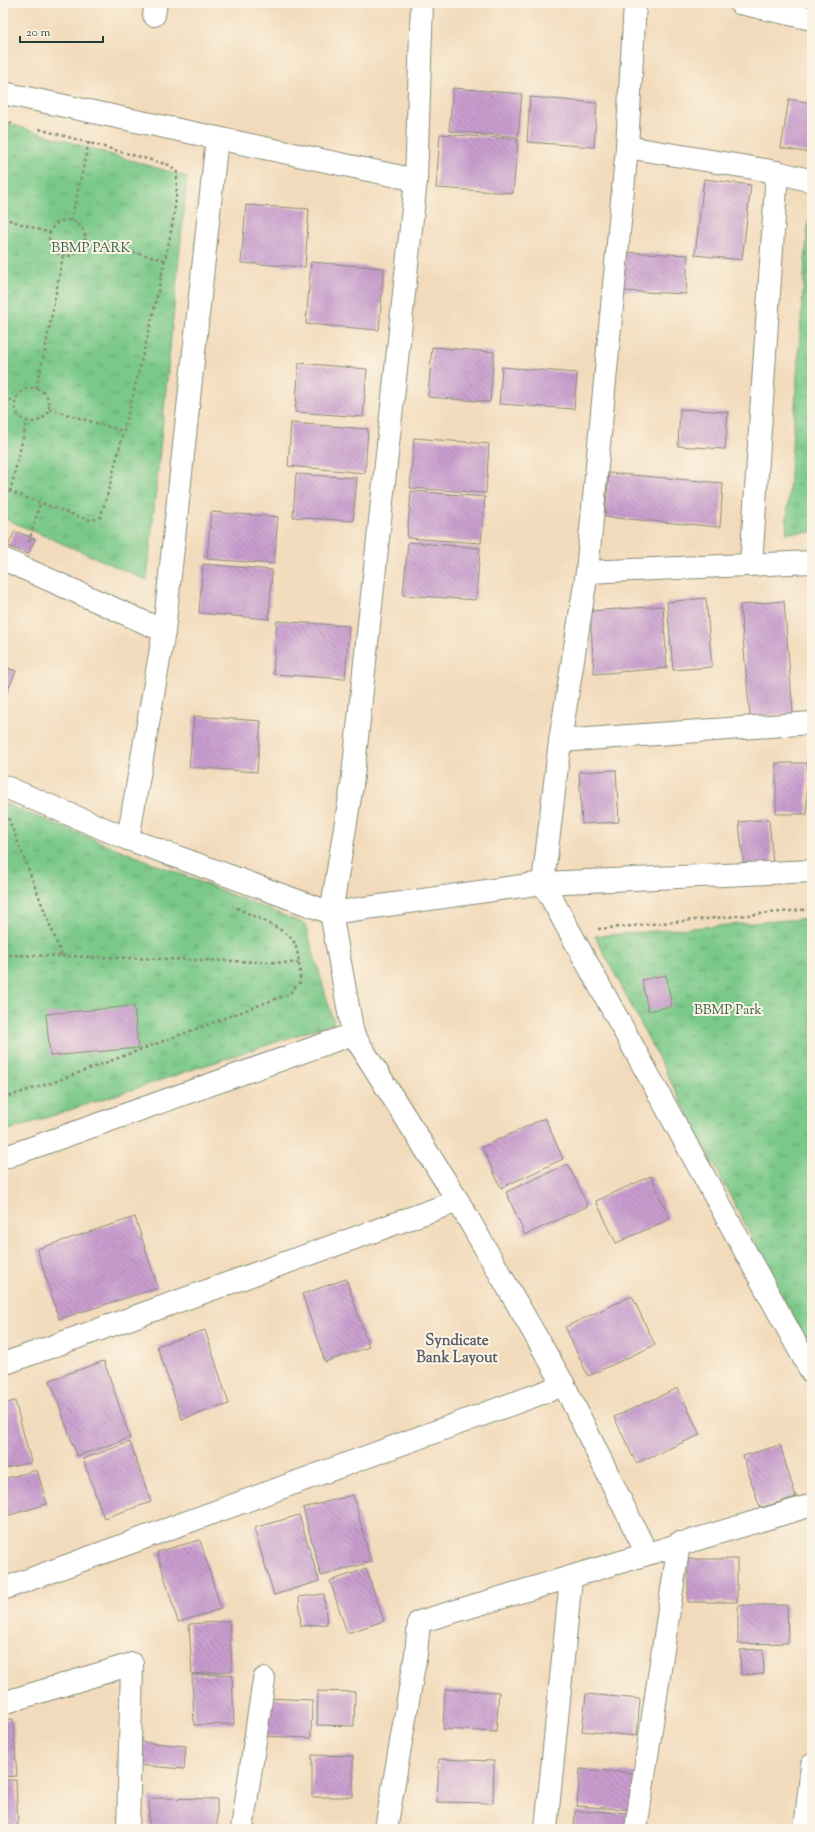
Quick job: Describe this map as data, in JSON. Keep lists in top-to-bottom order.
{
  "districts": ["Syndicate Bank Layout"],
  "parks": ["BBMP PARK", "BBMP Park"],
  "scale_bar": "20 m"
}
